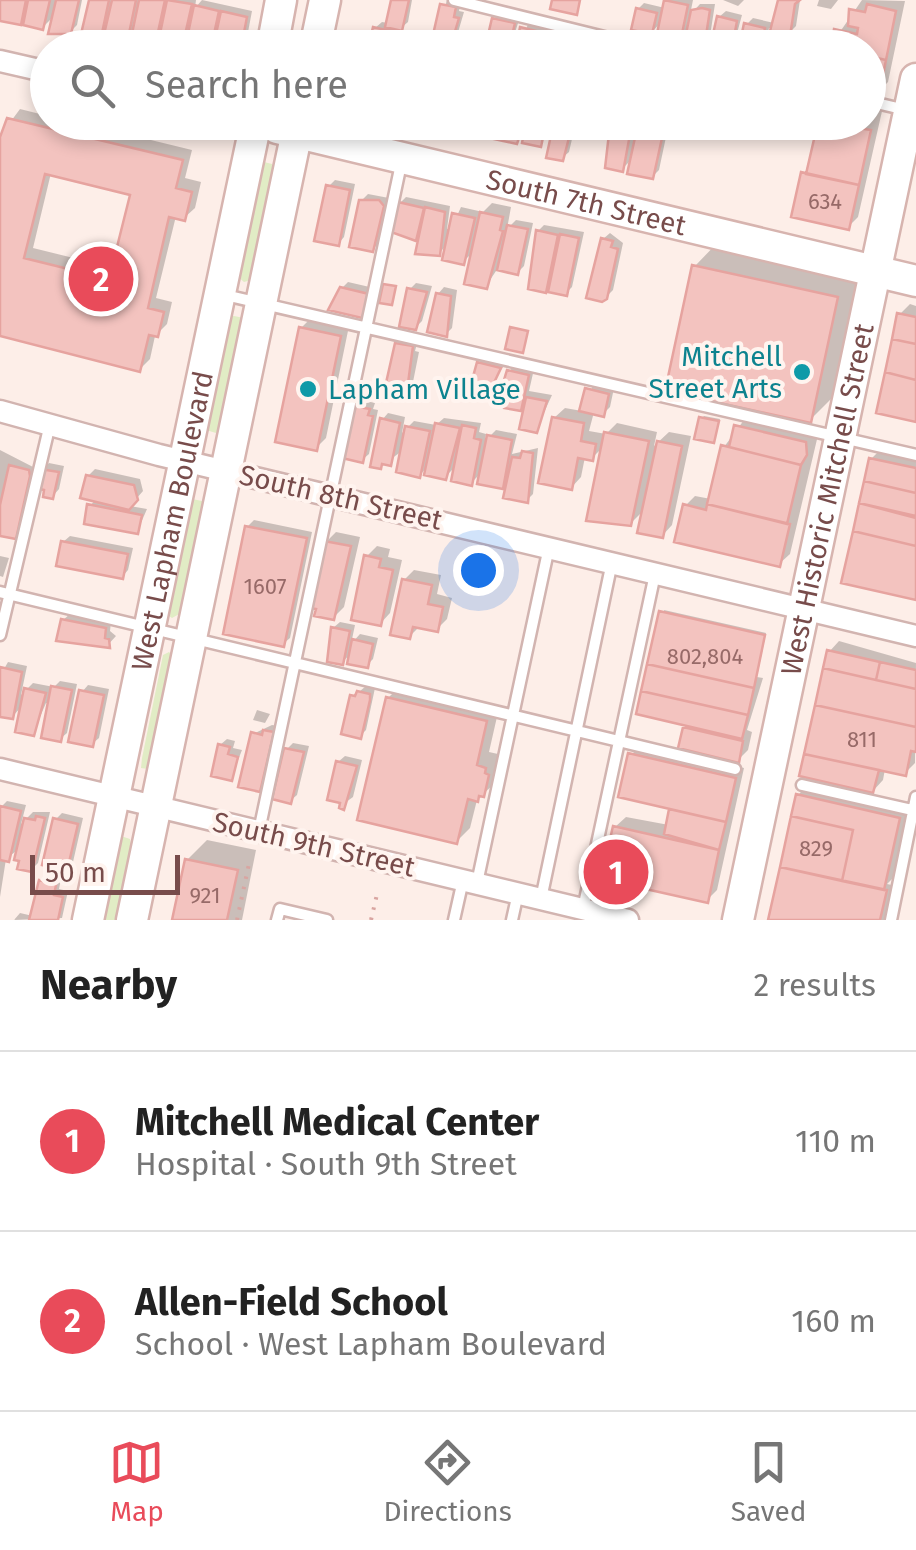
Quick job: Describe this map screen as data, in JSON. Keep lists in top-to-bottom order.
{
  "streets": {
    "street": [
      "South 7th Street",
      "South 8th Street",
      "West Historic Mitchell Street",
      "West Lapham Boulevard",
      "South 9th Street"
    ]
  },
  "crossings": [
    ["South 7th Street", "West Historic Mitchell Street"],
    ["South 8th Street", "West Historic Mitchell Street"],
    ["South 8th Street", "West Lapham Boulevard"],
    ["West Lapham Boulevard", "South 9th Street"]
  ],
  "places": ["Mitchell Street Arts", "Lapham Village"],
  "house_numbers": [
    "634",
    "1607",
    "802,804",
    "811",
    "829",
    "921"
  ],
  "scale_bar": "50 m",
  "page": {
    "search": "Search here",
    "pins": ["2", "1"],
    "scale": "50 m",
    "heading": ["Nearby", "2 results"],
    "list": [
      {
        "mark": "1",
        "name": "Mitchell Medical Center",
        "note": "Hospital · South 9th Street",
        "value": "110 m"
      },
      {
        "mark": "2",
        "name": "Allen-Field School",
        "note": "School · West Lapham Boulevard",
        "value": "160 m"
      }
    ],
    "nav": ["Map", "Directions", "Saved"]
  }
}
